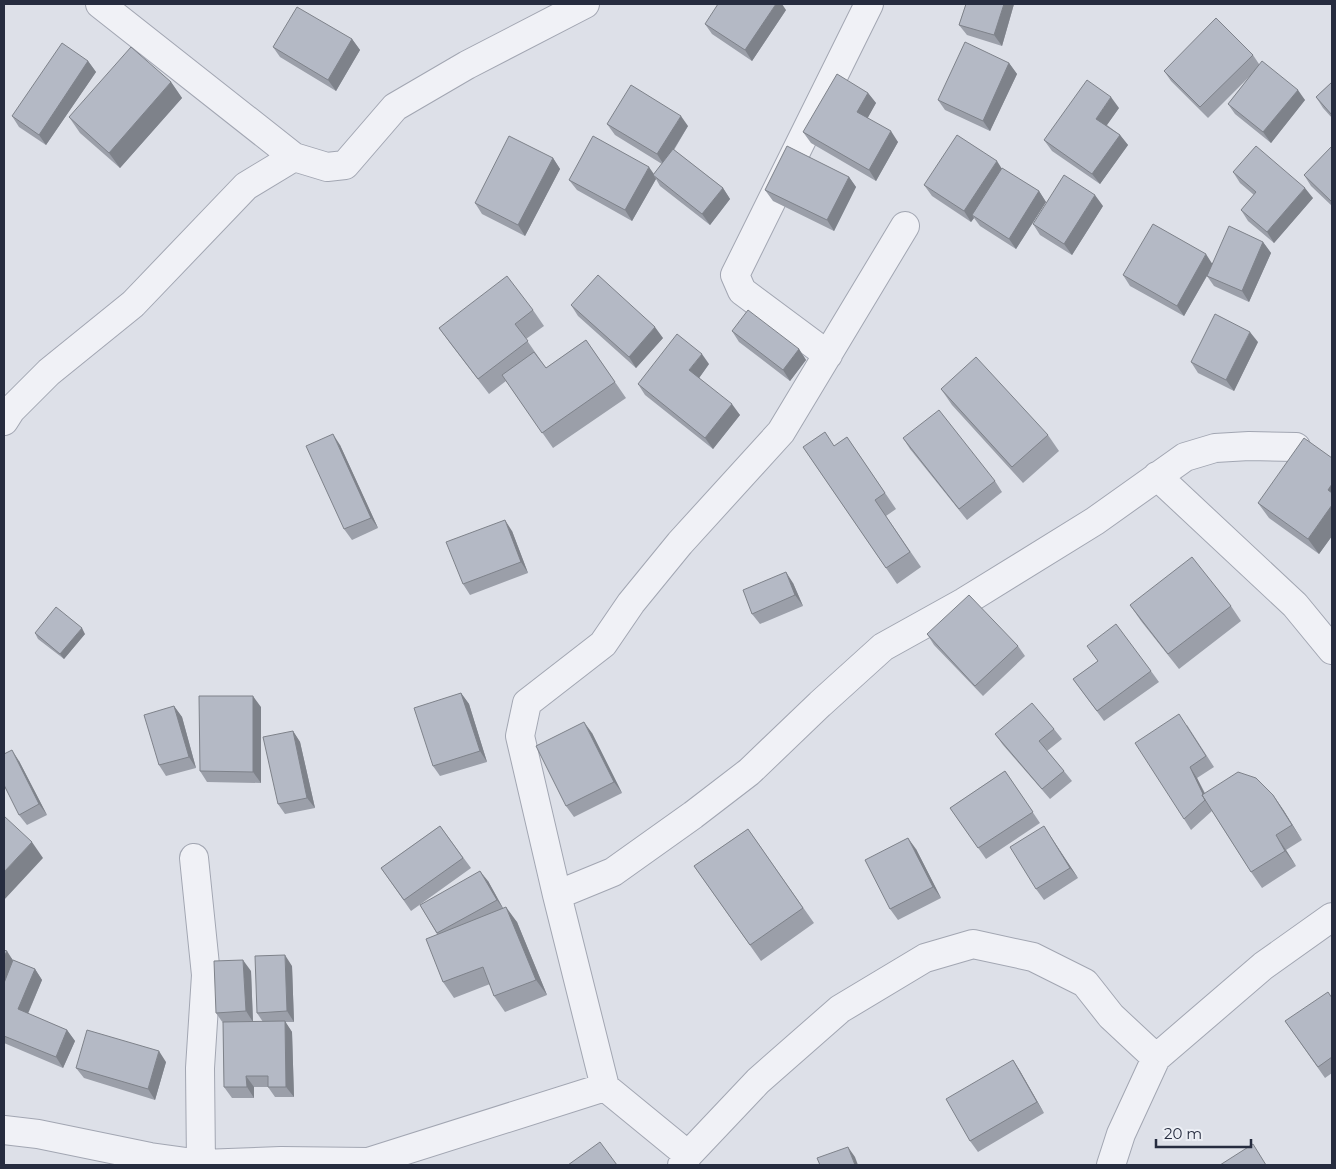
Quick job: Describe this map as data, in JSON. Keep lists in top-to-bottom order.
{
  "scale_bar": "20 m"
}
